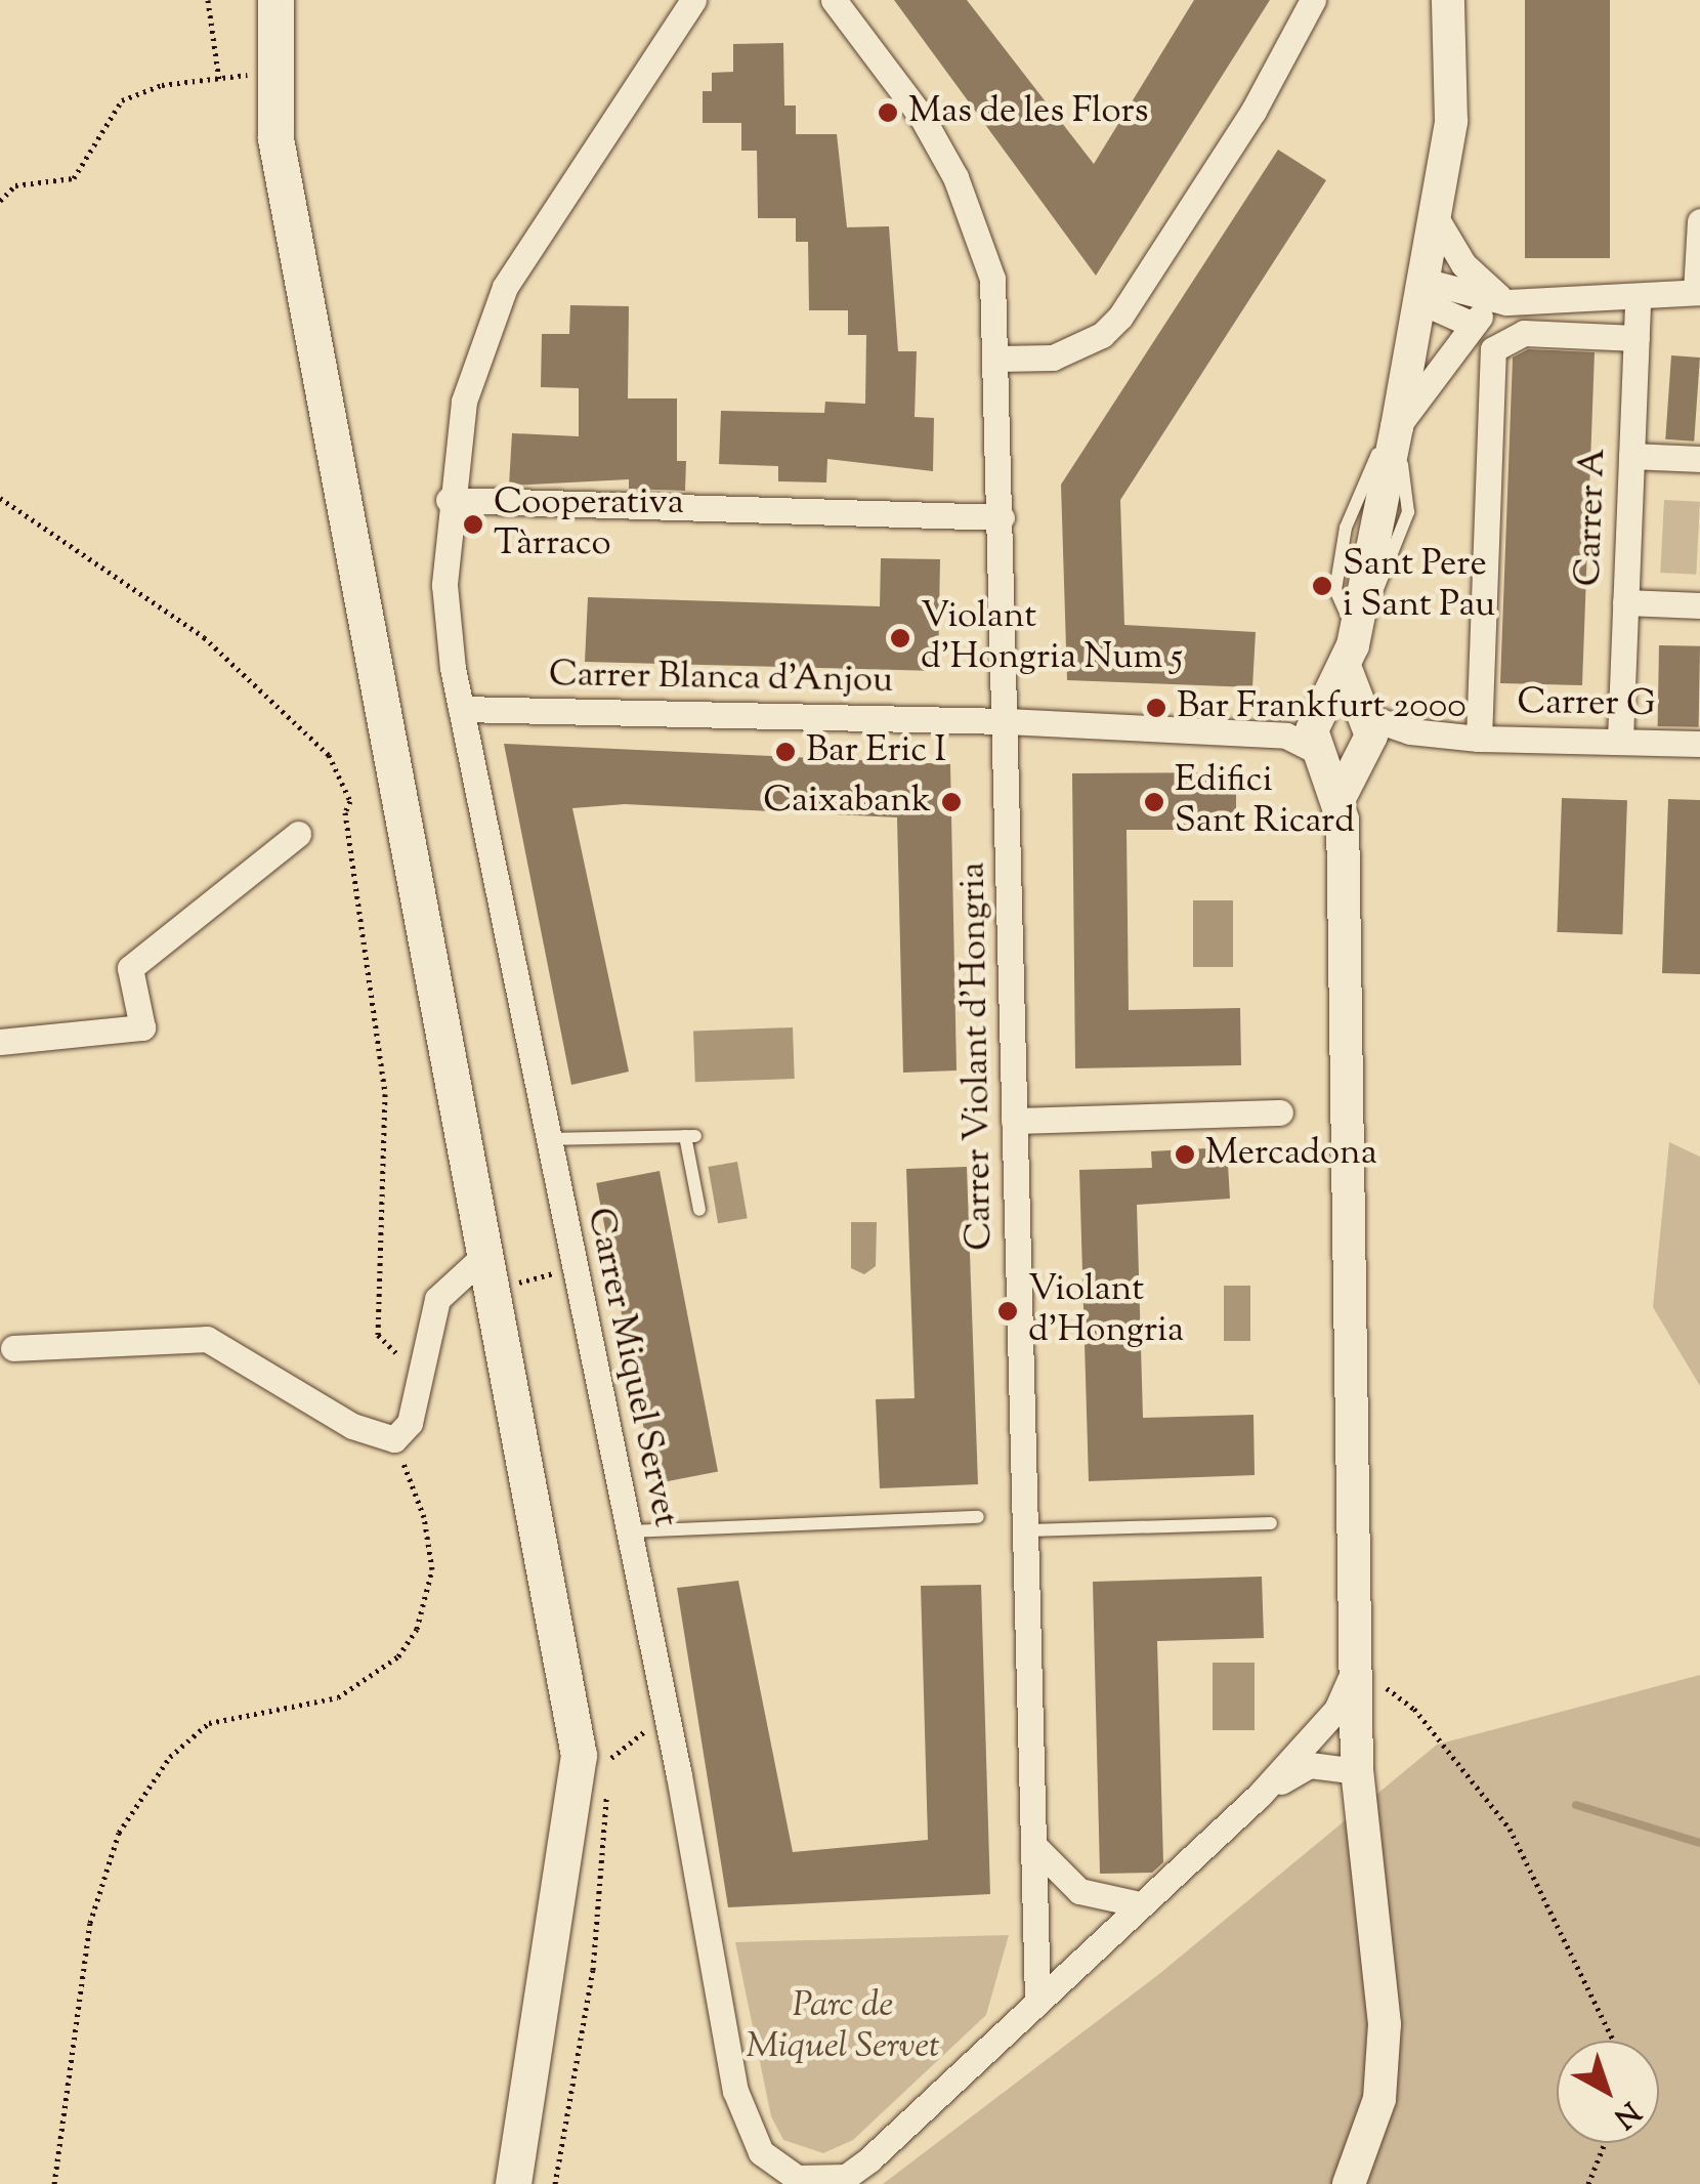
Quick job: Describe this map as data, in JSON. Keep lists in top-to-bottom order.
{
  "streets": {
    "street": [
      "Carrer A",
      "Carrer Blanca d'Anjou",
      "Carrer G",
      "Carrer Violant d'Hongria",
      "Carrer Miquel Servet"
    ]
  },
  "crossings": [
    ["Carrer A", "Carrer G"],
    ["Carrer Blanca d'Anjou", "Carrer Violant d'Hongria"],
    ["Carrer Blanca d'Anjou", "Carrer Miquel Servet"],
    ["Carrer Violant d'Hongria", "Carrer Miquel Servet"]
  ],
  "parks": ["Parc de Miquel Servet"],
  "places": [
    "Mas de les Flors",
    "Cooperativa Tàrraco",
    "Sant Pere i Sant Pau",
    "Violant d'Hongria Num 5",
    "Bar Frankfurt 2000",
    "Bar Eric I",
    "Caixabank",
    "Edifici Sant Ricard",
    "Mercadona",
    "Violant d'Hongria"
  ],
  "north": "bottom right"
}
